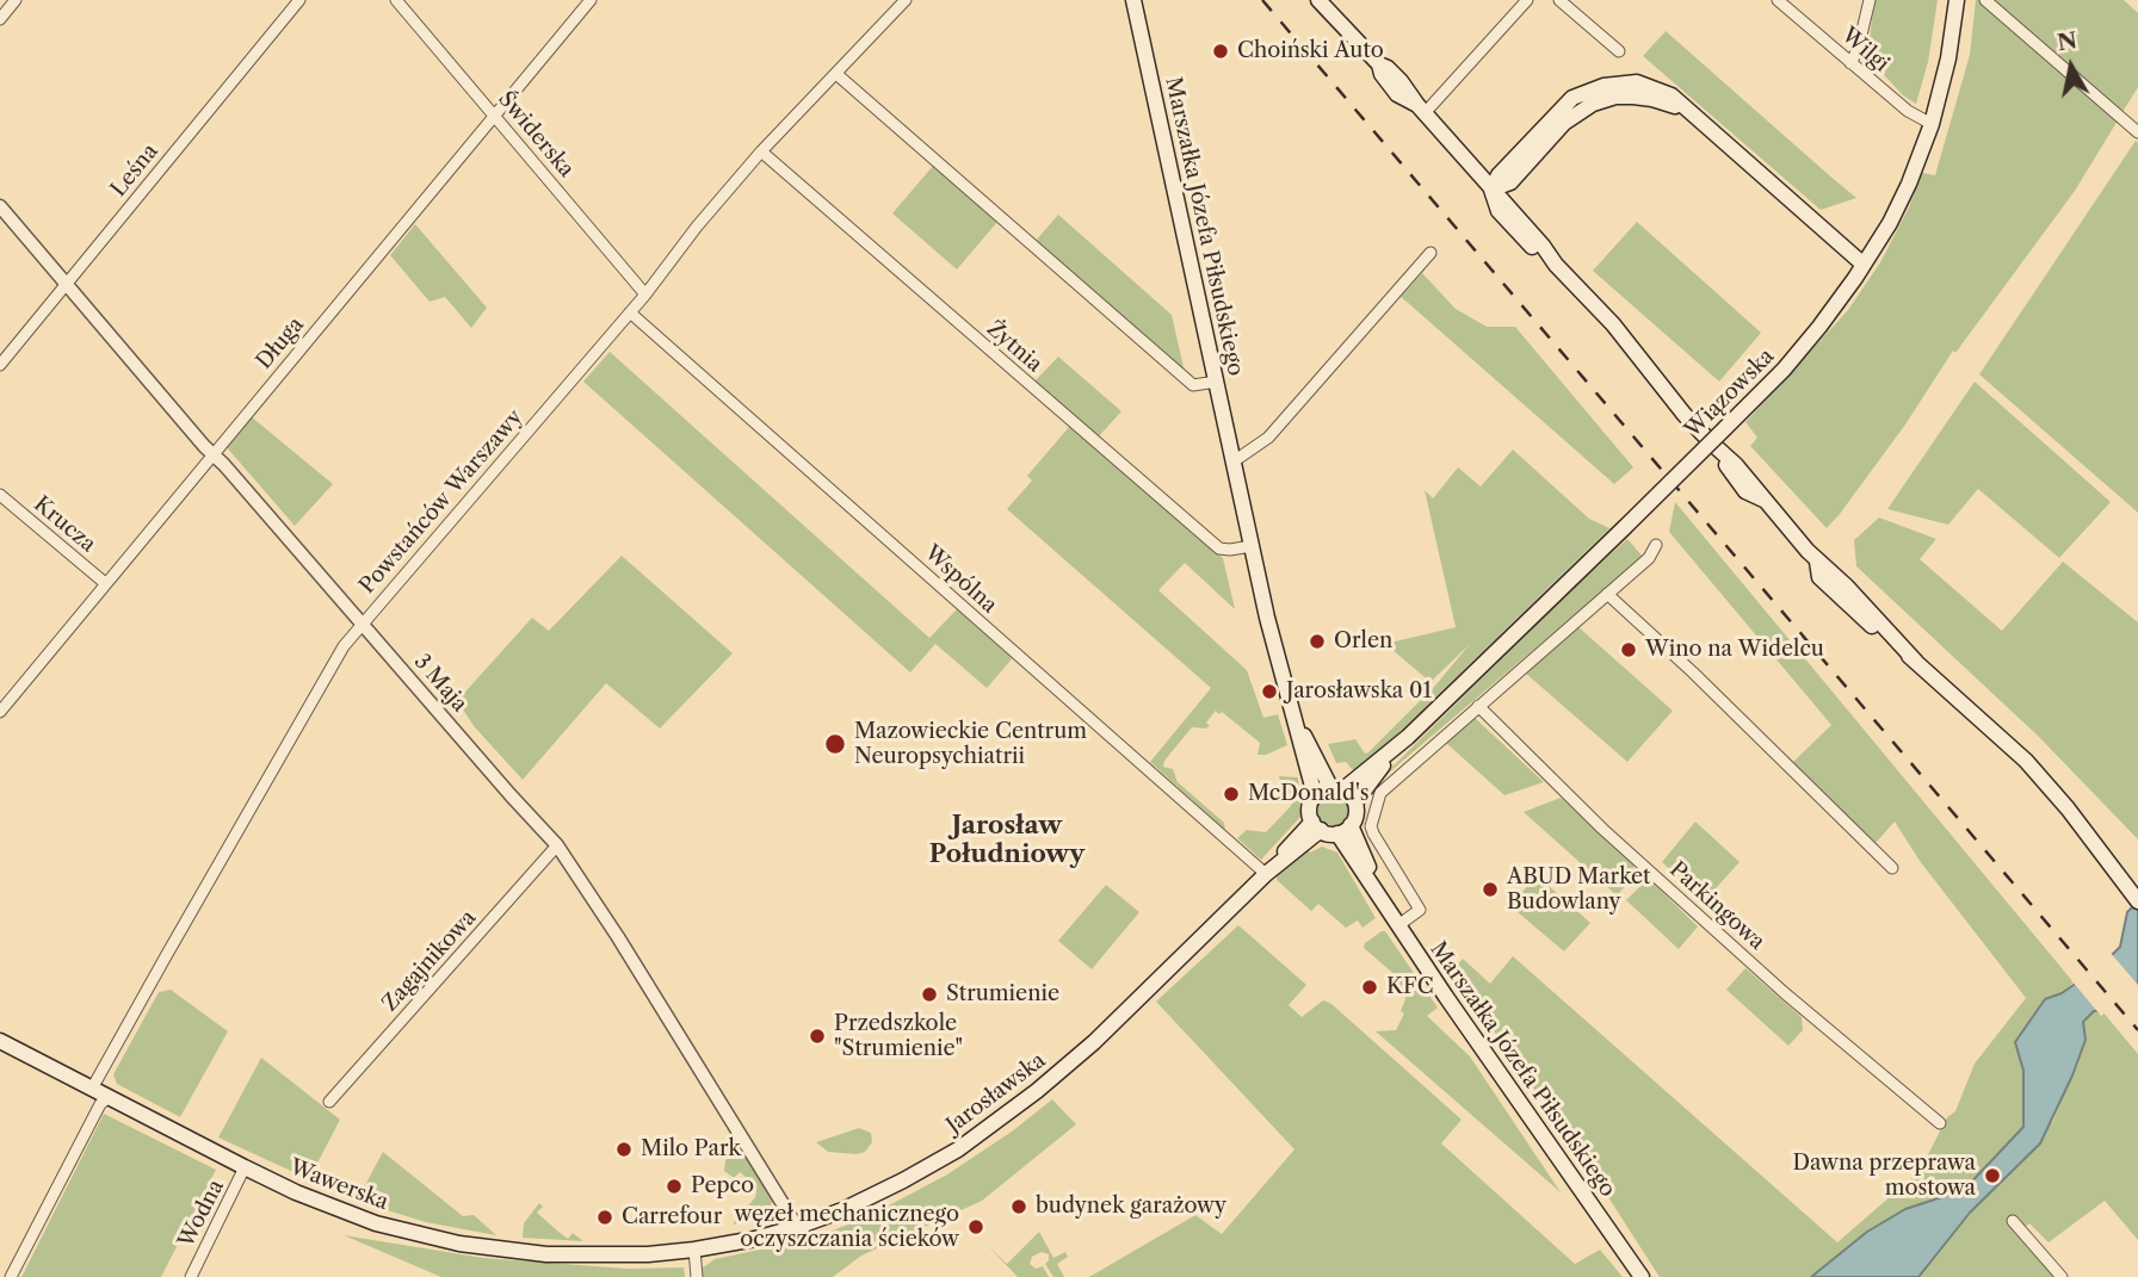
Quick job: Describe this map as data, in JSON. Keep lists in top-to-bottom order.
{
  "streets": {
    "main road": [
      "Marszałka Józefa Piłsudskiego",
      "Wiązowska",
      "Jarosławska",
      "Wawerska"
    ],
    "street": [
      "Wilgi",
      "Świderska",
      "Leśna",
      "Długa",
      "Żytnia",
      "Powstańców Warszawy",
      "Krucza",
      "Wspólna",
      "3 Maja",
      "Parkingowa",
      "Zagajnikowa",
      "Wodna"
    ]
  },
  "crossings": [
    ["Wilgi", "Wiązowska"],
    ["Świderska", "Długa"],
    ["Świderska", "Powstańców Warszawy"],
    ["Leśna", "3 Maja"],
    ["Marszałka Józefa Piłsudskiego", "Żytnia"],
    ["Marszałka Józefa Piłsudskiego", "Wiązowska"],
    ["Marszałka Józefa Piłsudskiego", "Jarosławska"],
    ["Długa", "Krucza"],
    ["Długa", "3 Maja"],
    ["Żytnia", "Powstańców Warszawy"],
    ["Wiązowska", "Jarosławska"],
    ["Powstańców Warszawy", "Wspólna"],
    ["Powstańców Warszawy", "3 Maja"],
    ["Powstańców Warszawy", "Wawerska"],
    ["Wspólna", "Jarosławska"],
    ["3 Maja", "Zagajnikowa"],
    ["3 Maja", "Jarosławska"],
    ["Jarosławska", "Wawerska"],
    ["Wawerska", "Wodna"]
  ],
  "districts": ["Jarosław Południowy"],
  "places": [
    "Choiński Auto",
    "Orlen",
    "Wino na Widelcu",
    "Jarosławska 01",
    "Mazowieckie Centrum Neuropsychiatrii",
    "McDonald's",
    "ABUD Market Budowlany",
    "KFC",
    "Strumienie",
    "Przedszkole \"Strumienie\"",
    "Milo Park",
    "Dawna przeprawa mostowa",
    "Pepco",
    "budynek garażowy",
    "Carrefour",
    "węzeł mechanicznego oczyszczania ścieków"
  ],
  "north": "top"
}
